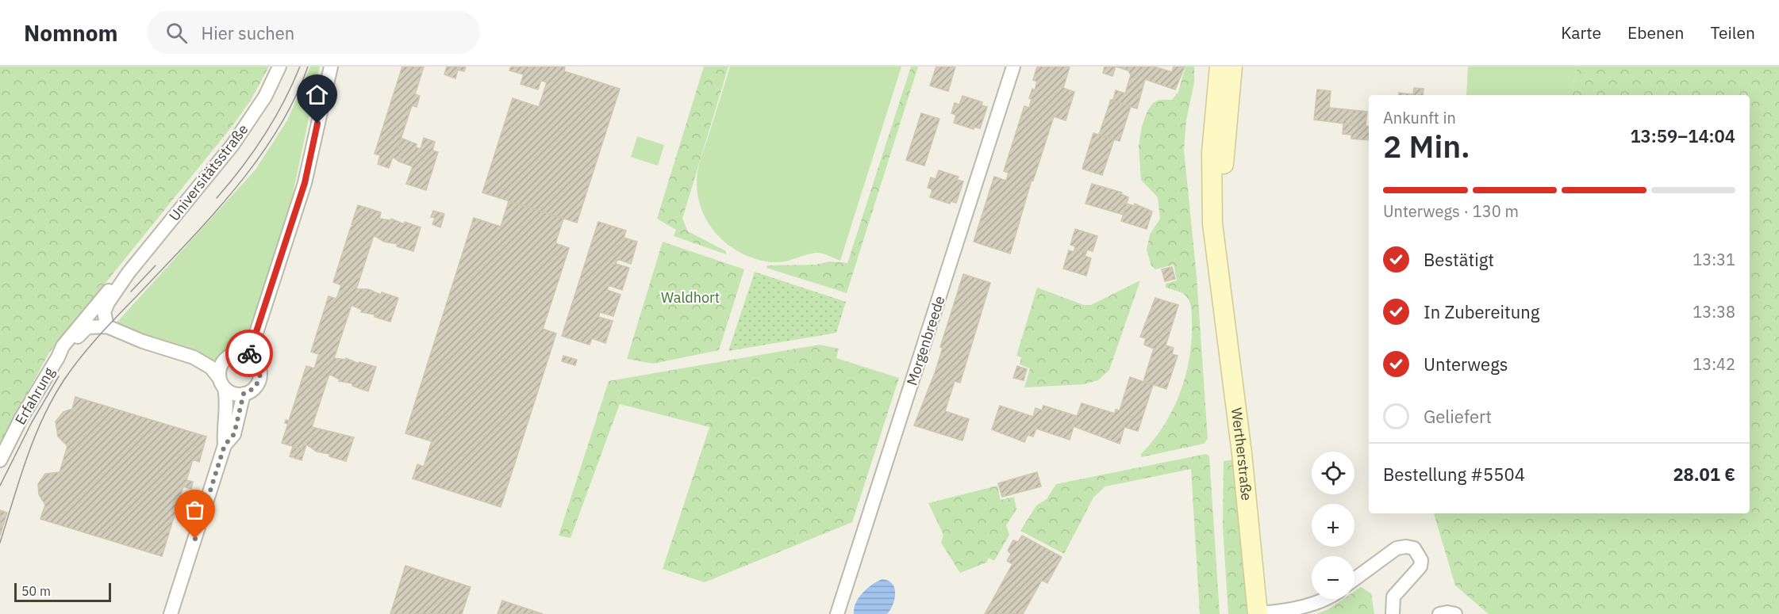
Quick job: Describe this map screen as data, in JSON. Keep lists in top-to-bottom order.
{
  "streets": {
    "main road": ["Wertherstraße"],
    "street": ["Universitätsstraße", "Morgenbreede", "Erfahrung"]
  },
  "crossings": [
    ["Universitätsstraße", "Erfahrung"]
  ],
  "parks": ["Waldhort"],
  "scale_bar": "50 m",
  "page": {
    "header": "Nomnom",
    "search": "Hier suchen",
    "nav": ["Karte", "Ebenen", "Teilen"],
    "heading": ["2 Min.", "Ankunft in", "13:59–14:04"],
    "panel": ["Bestellung #5504", "28.01 €"],
    "bar": "Unterwegs · 130 m",
    "list": [
      ["Bestätigt", "13:31"],
      ["In Zubereitung", "13:38"],
      ["Unterwegs", "13:42"],
      "Geliefert"
    ],
    "map_buttons": ["+", "−"],
    "scale": "50 m"
  }
}
